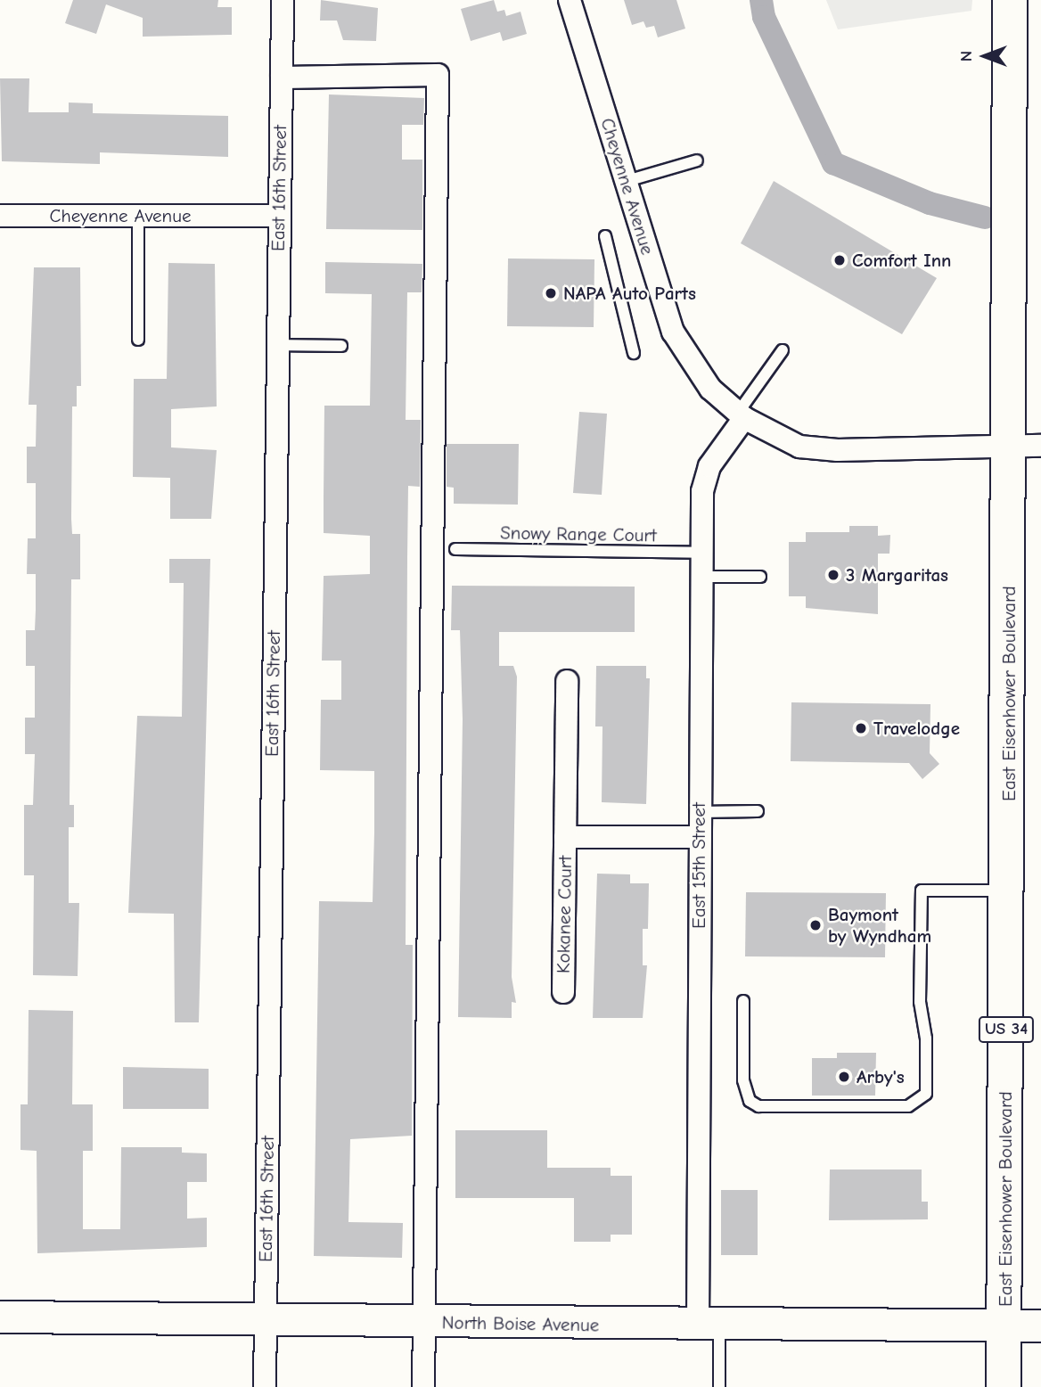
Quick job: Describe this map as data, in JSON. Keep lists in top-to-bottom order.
{
  "streets": {
    "highway": ["East Eisenhower Boulevard", "US 34"],
    "street": [
      "Cheyenne Avenue",
      "East 16th Street",
      "East 15th Street",
      "Kokanee Court",
      "North Boise Avenue"
    ],
    "lane": ["Snowy Range Court"]
  },
  "crossings": [
    ["Cheyenne Avenue", "East 16th Street"],
    ["Cheyenne Avenue", "East Eisenhower Boulevard"],
    ["Cheyenne Avenue", "East 15th Street"],
    ["East 16th Street", "North Boise Avenue"],
    ["Snowy Range Court", "East 15th Street"],
    ["East Eisenhower Boulevard", "North Boise Avenue"],
    ["East 15th Street", "Kokanee Court"],
    ["East 15th Street", "North Boise Avenue"]
  ],
  "places": [
    "Comfort Inn",
    "NAPA Auto Parts",
    "3 Margaritas",
    "Travelodge",
    "Baymont by Wyndham",
    "Arby's"
  ],
  "north": "left"
}
